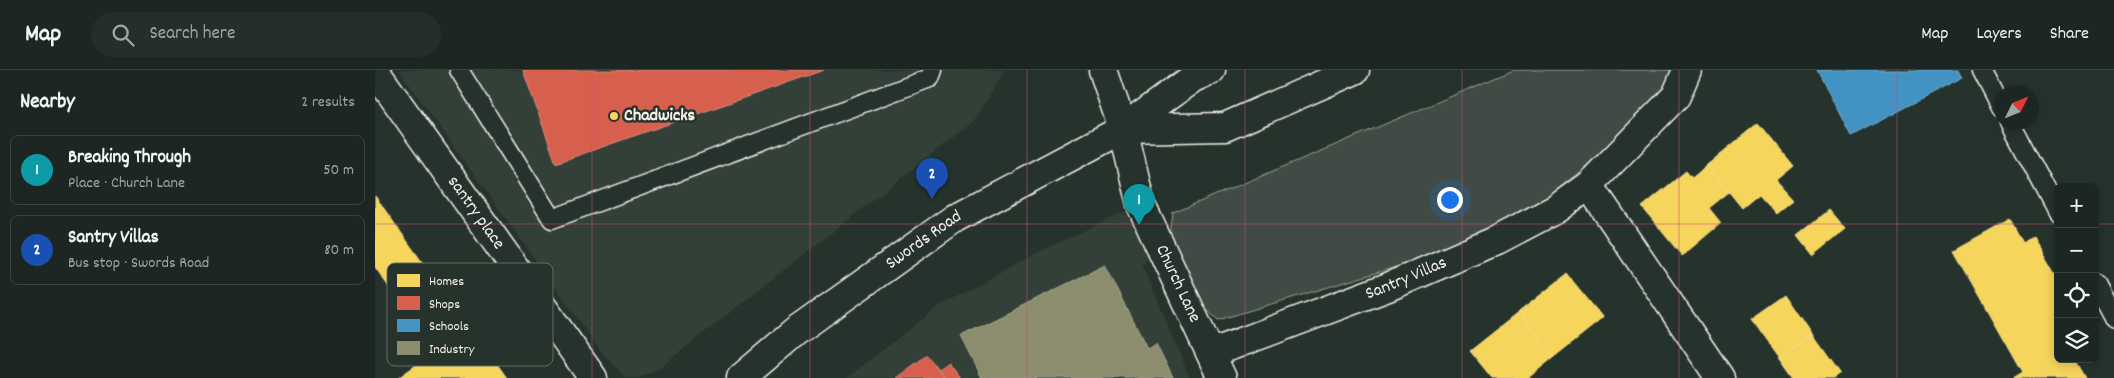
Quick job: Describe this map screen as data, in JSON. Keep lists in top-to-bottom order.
{
  "streets": {
    "street": [
      "santry place",
      "Swords Road",
      "Santry Villas",
      "Church Lane"
    ]
  },
  "crossings": [
    ["Swords Road", "Church Lane"],
    ["Santry Villas", "Church Lane"]
  ],
  "places": ["Chadwicks"],
  "legend": [
    "Homes",
    "Shops",
    "Schools",
    "Industry"
  ],
  "north": "top right",
  "page": {
    "header": "Map",
    "search": "Search here",
    "nav": ["Map", "Layers", "Share"],
    "heading": ["Nearby", "2 results"],
    "list": [
      {
        "mark": "1",
        "name": "Breaking Through",
        "note": "Place · Church Lane",
        "value": "50 m"
      },
      {
        "mark": "2",
        "name": "Santry Villas",
        "note": "Bus stop · Swords Road",
        "value": "80 m"
      }
    ],
    "pins": ["2", "1"],
    "map_buttons": ["+", "−"]
  }
}
